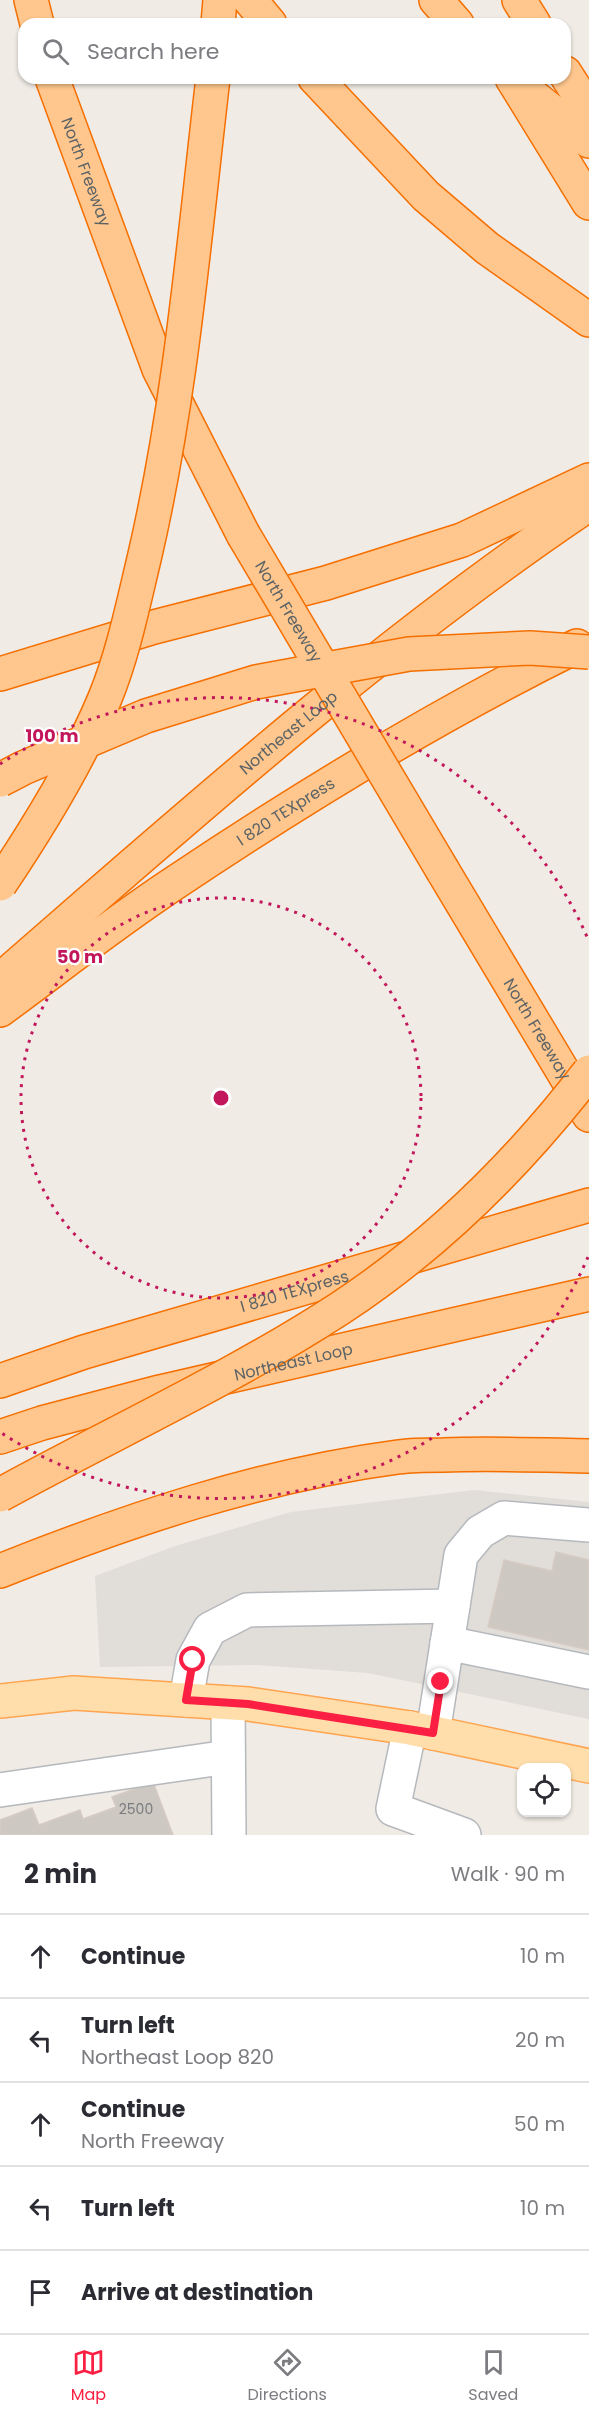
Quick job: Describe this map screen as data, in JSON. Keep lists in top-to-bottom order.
{
  "streets": {
    "highway": ["North Freeway", "Northeast Loop", "I 820 TEXpress"]
  },
  "house_numbers": ["2500"],
  "page": {
    "search": "Search here",
    "heading": ["2 min", "Walk · 90 m"],
    "list": [
      ["Continue", "10 m"],
      ["Turn left", "Northeast Loop 820", "20 m"],
      ["Continue", "North Freeway", "50 m"],
      ["Turn left", "10 m"],
      "Arrive at destination"
    ],
    "nav": ["Map", "Directions", "Saved"]
  },
  "rings": ["100 m", "50 m"]
}
